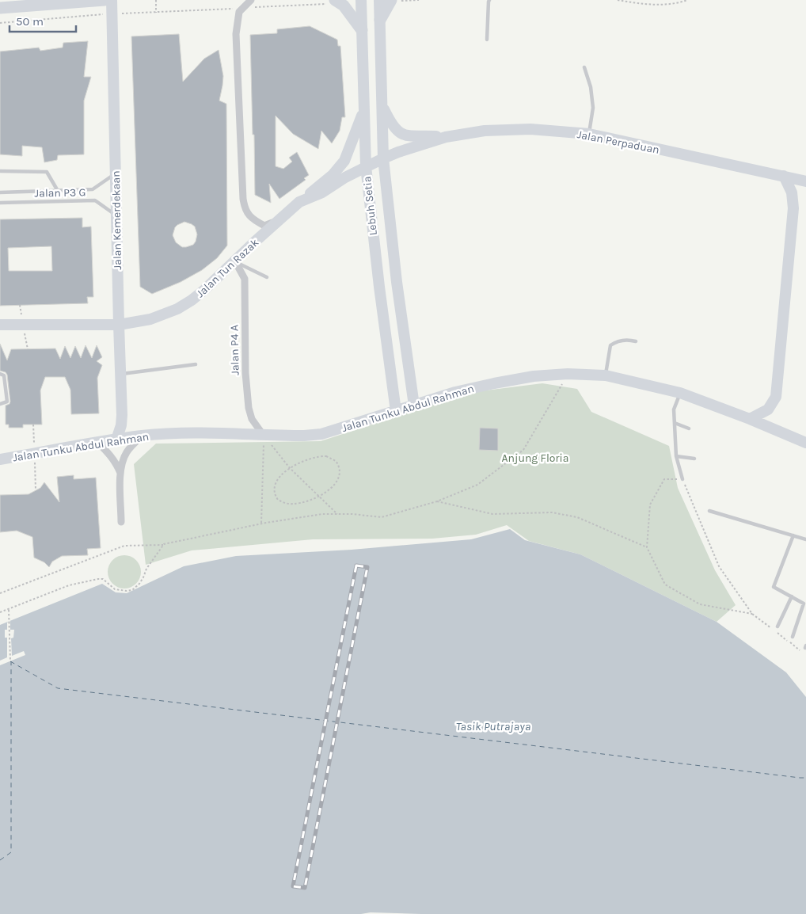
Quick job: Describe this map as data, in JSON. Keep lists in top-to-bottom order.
{
  "streets": {
    "street": [
      "Jalan Perpaduan",
      "Lebuh Setia",
      "Jalan Kemerdekaan",
      "Jalan Tun Razak",
      "Jalan P4 A",
      "Jalan Tunku Abdul Rahman"
    ],
    "lane": ["Jalan P3 G"]
  },
  "crossings": [
    ["Jalan Perpaduan", "Lebuh Setia"],
    ["Jalan Perpaduan", "Jalan Tun Razak"],
    ["Jalan P3 G", "Jalan Kemerdekaan"],
    ["Lebuh Setia", "Jalan Tun Razak"],
    ["Lebuh Setia", "Jalan Tunku Abdul Rahman"],
    ["Jalan Kemerdekaan", "Jalan Tun Razak"],
    ["Jalan Kemerdekaan", "Jalan Tunku Abdul Rahman"],
    ["Jalan Tun Razak", "Jalan P4 A"],
    ["Jalan P4 A", "Jalan Tunku Abdul Rahman"]
  ],
  "water": ["Tasik Putrajaya"],
  "parks": ["Anjung Floria"],
  "scale_bar": "50 m"
}
